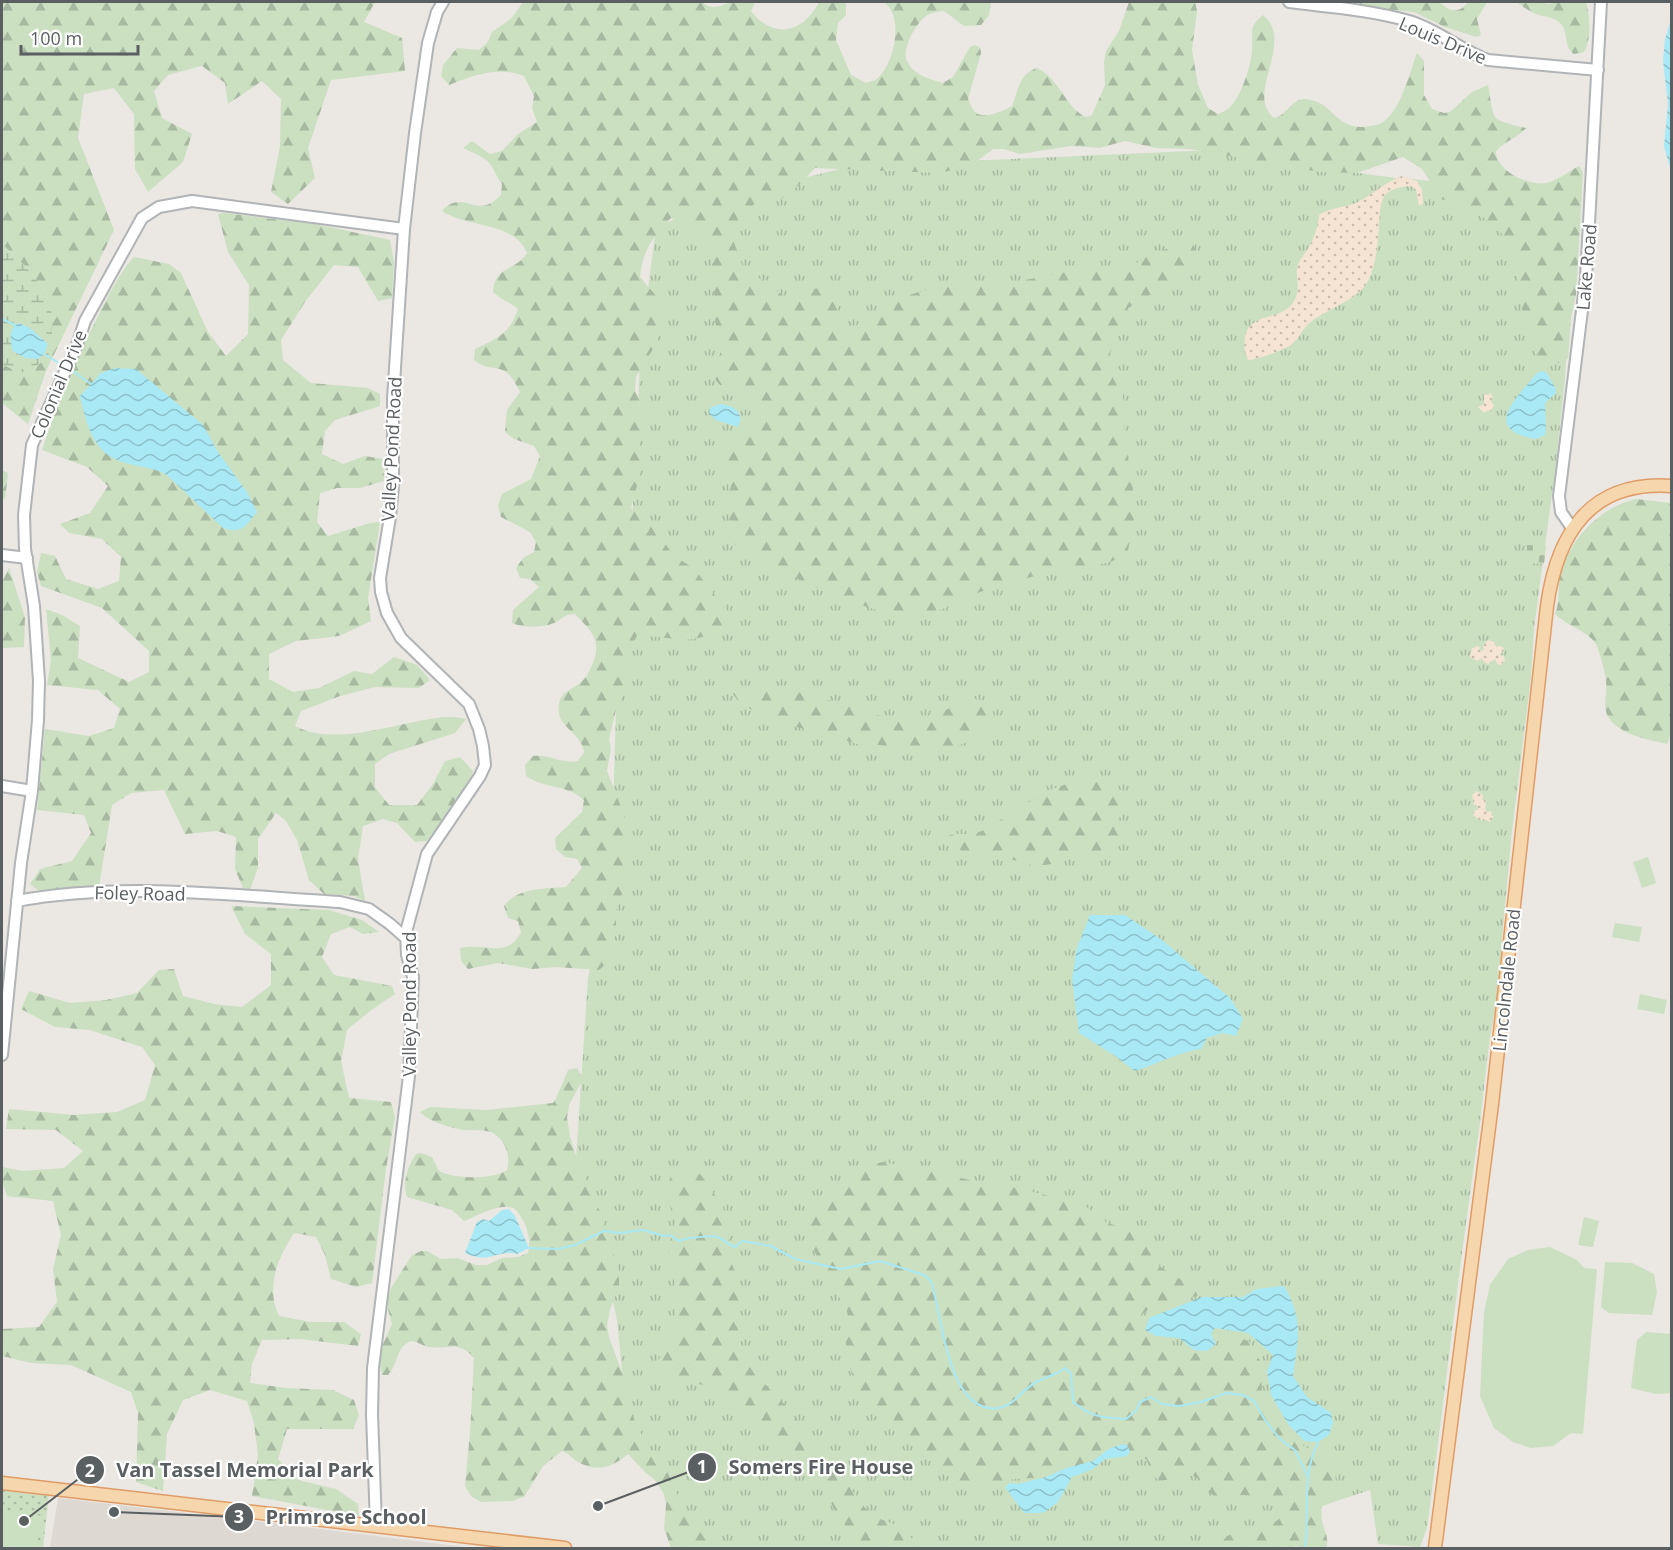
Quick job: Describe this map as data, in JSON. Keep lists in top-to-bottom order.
{
  "streets": {
    "main road": ["Lincolndale Road"],
    "street": [
      "Louis Drive",
      "Lake Road",
      "Colonial Drive",
      "Valley Pond Road",
      "Foley Road"
    ]
  },
  "crossings": [
    ["Louis Drive", "Lake Road"],
    ["Lake Road", "Lincolndale Road"],
    ["Colonial Drive", "Valley Pond Road"],
    ["Colonial Drive", "Foley Road"],
    ["Valley Pond Road", "Foley Road"]
  ],
  "places": ["Somers Fire House", "Primrose School", "Van Tassel Memorial Park"],
  "scale_bar": "100 m"
}
